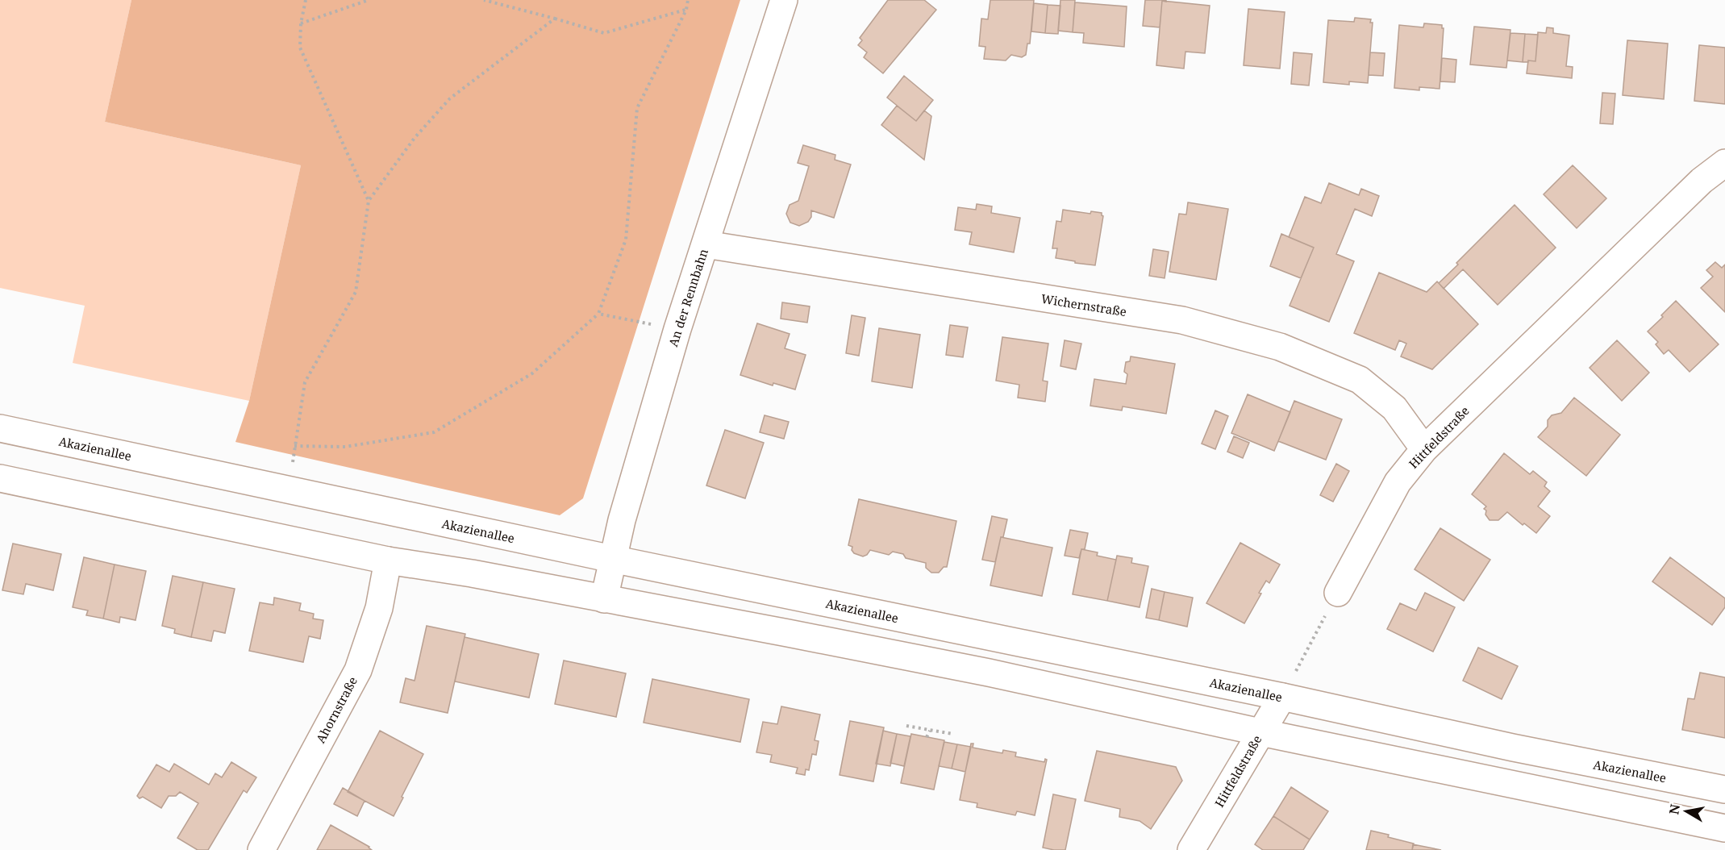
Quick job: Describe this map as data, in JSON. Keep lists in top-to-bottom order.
{
  "streets": {
    "main road": [
      "An der Rennbahn",
      "Wichernstraße",
      "Hittfeldstraße",
      "Akazienallee",
      "Ahornstraße"
    ]
  },
  "crossings": [
    ["An der Rennbahn", "Wichernstraße"],
    ["An der Rennbahn", "Akazienallee"],
    ["Wichernstraße", "Hittfeldstraße"],
    ["Hittfeldstraße", "Akazienallee"]
  ],
  "north": "left"
}
